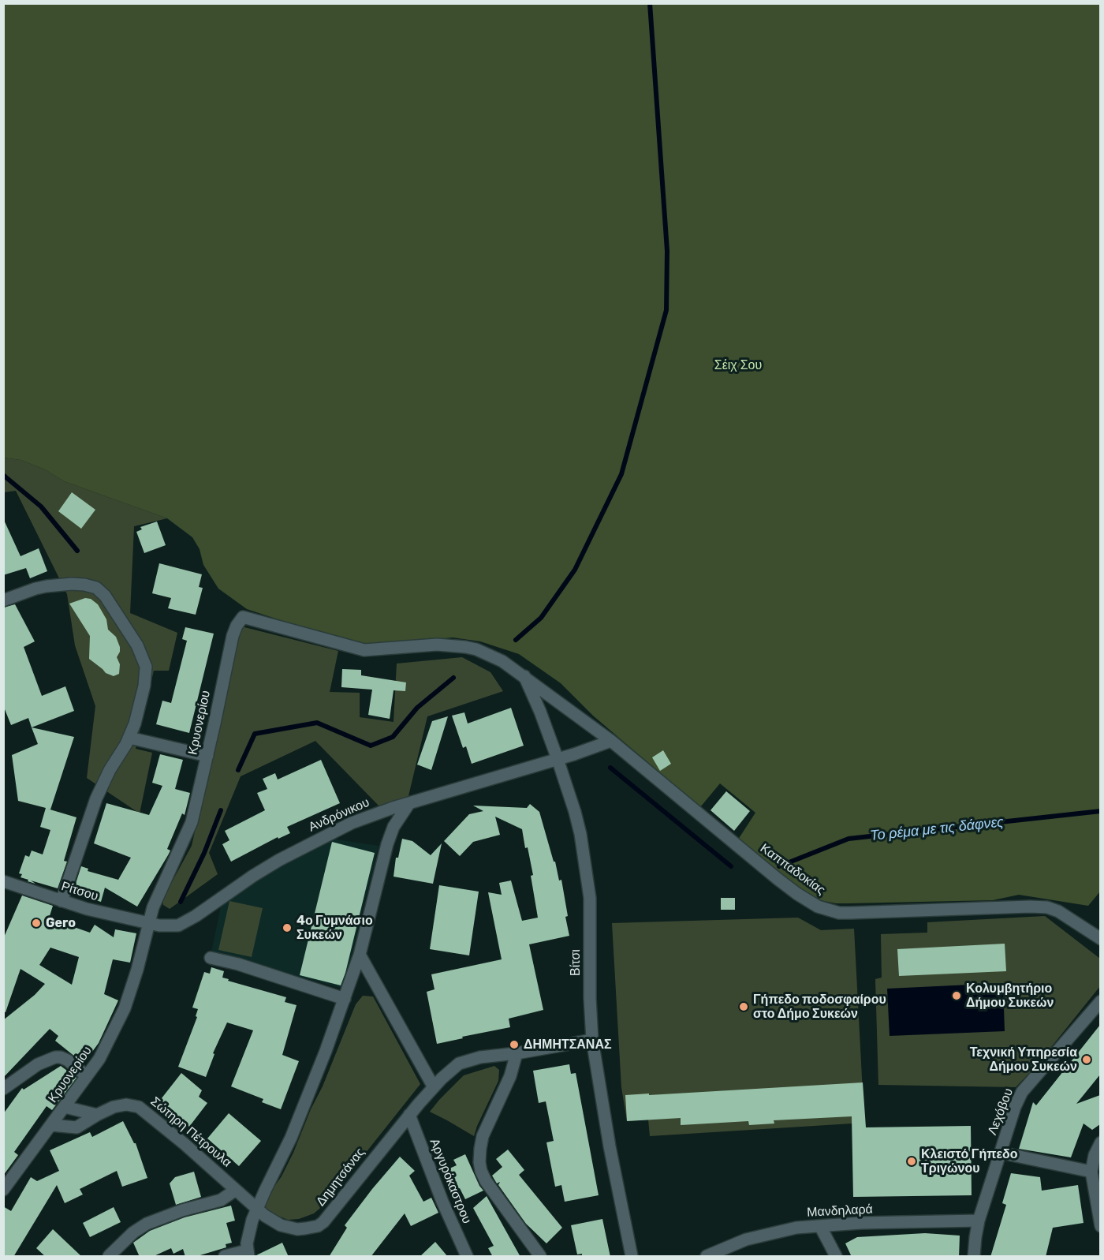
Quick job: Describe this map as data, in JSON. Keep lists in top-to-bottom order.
{
  "streets": {
    "street": [
      "Κρυονερίου",
      "Ανδρόνικου",
      "Καππαδοκίας",
      "Ρίτσου",
      "Βίτσι",
      "Λεχόβου",
      "Σώτηρη Πέτρουλα",
      "Δημητσάνας",
      "Αργυρόκαστρου",
      "Μανδηλαρά"
    ]
  },
  "crossings": [
    ["Κρυονερίου", "Ανδρόνικου"],
    ["Κρυονερίου", "Καππαδοκίας"],
    ["Κρυονερίου", "Ρίτσου"],
    ["Κρυονερίου", "Βίτσι"],
    ["Κρυονερίου", "Σώτηρη Πέτρουλα"],
    ["Ανδρόνικου", "Ρίτσου"],
    ["Ανδρόνικου", "Βίτσι"],
    ["Βίτσι", "Δημητσάνας"],
    ["Λεχόβου", "Μανδηλαρά"],
    ["Σώτηρη Πέτρουλα", "Δημητσάνας"],
    ["Δημητσάνας", "Αργυρόκαστρου"]
  ],
  "water": ["Το ρέμα με τις δάφνες"],
  "parks": ["Σέιχ Σου"],
  "places": [
    "Gero",
    "4ο Γυμνάσιο Συκεών",
    "Κολυμβητήριο Δήμου Συκεών",
    "Γήπεδο ποδοσφαίρου στο Δήμο Συκεών",
    "ΔΗΜΗΤΣΑΝΑΣ",
    "Τεχνική Υπηρεσία Δήμου Συκεών",
    "Κλειστό Γήπεδο Τριγώνου"
  ]
}
